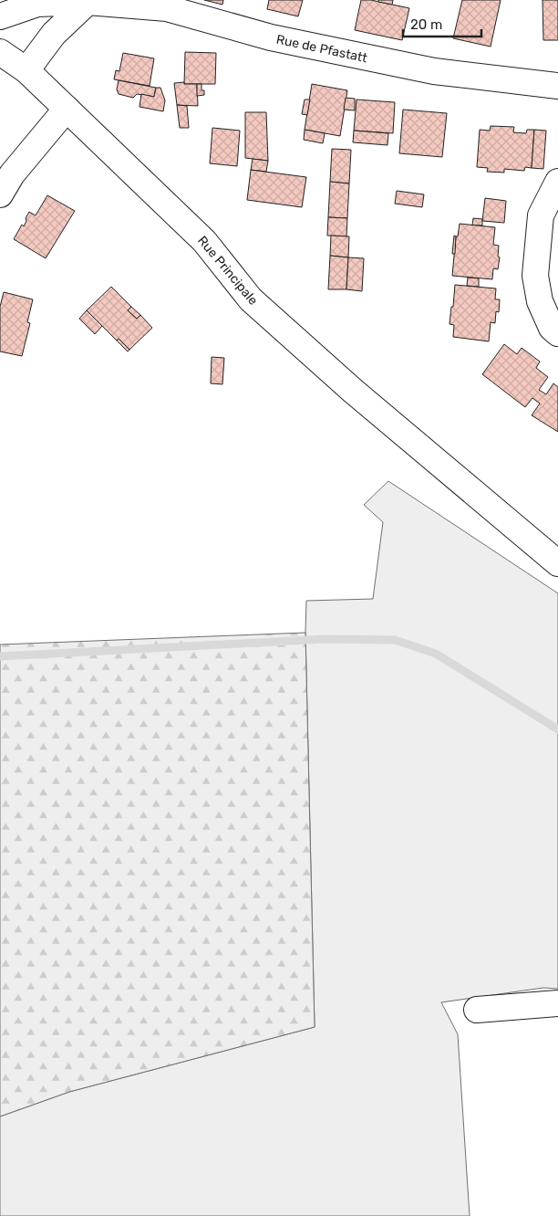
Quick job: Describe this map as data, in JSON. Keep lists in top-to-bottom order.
{
  "streets": {
    "street": ["Rue de Pfastatt", "Rue Principale"]
  },
  "scale_bar": "20 m"
}
